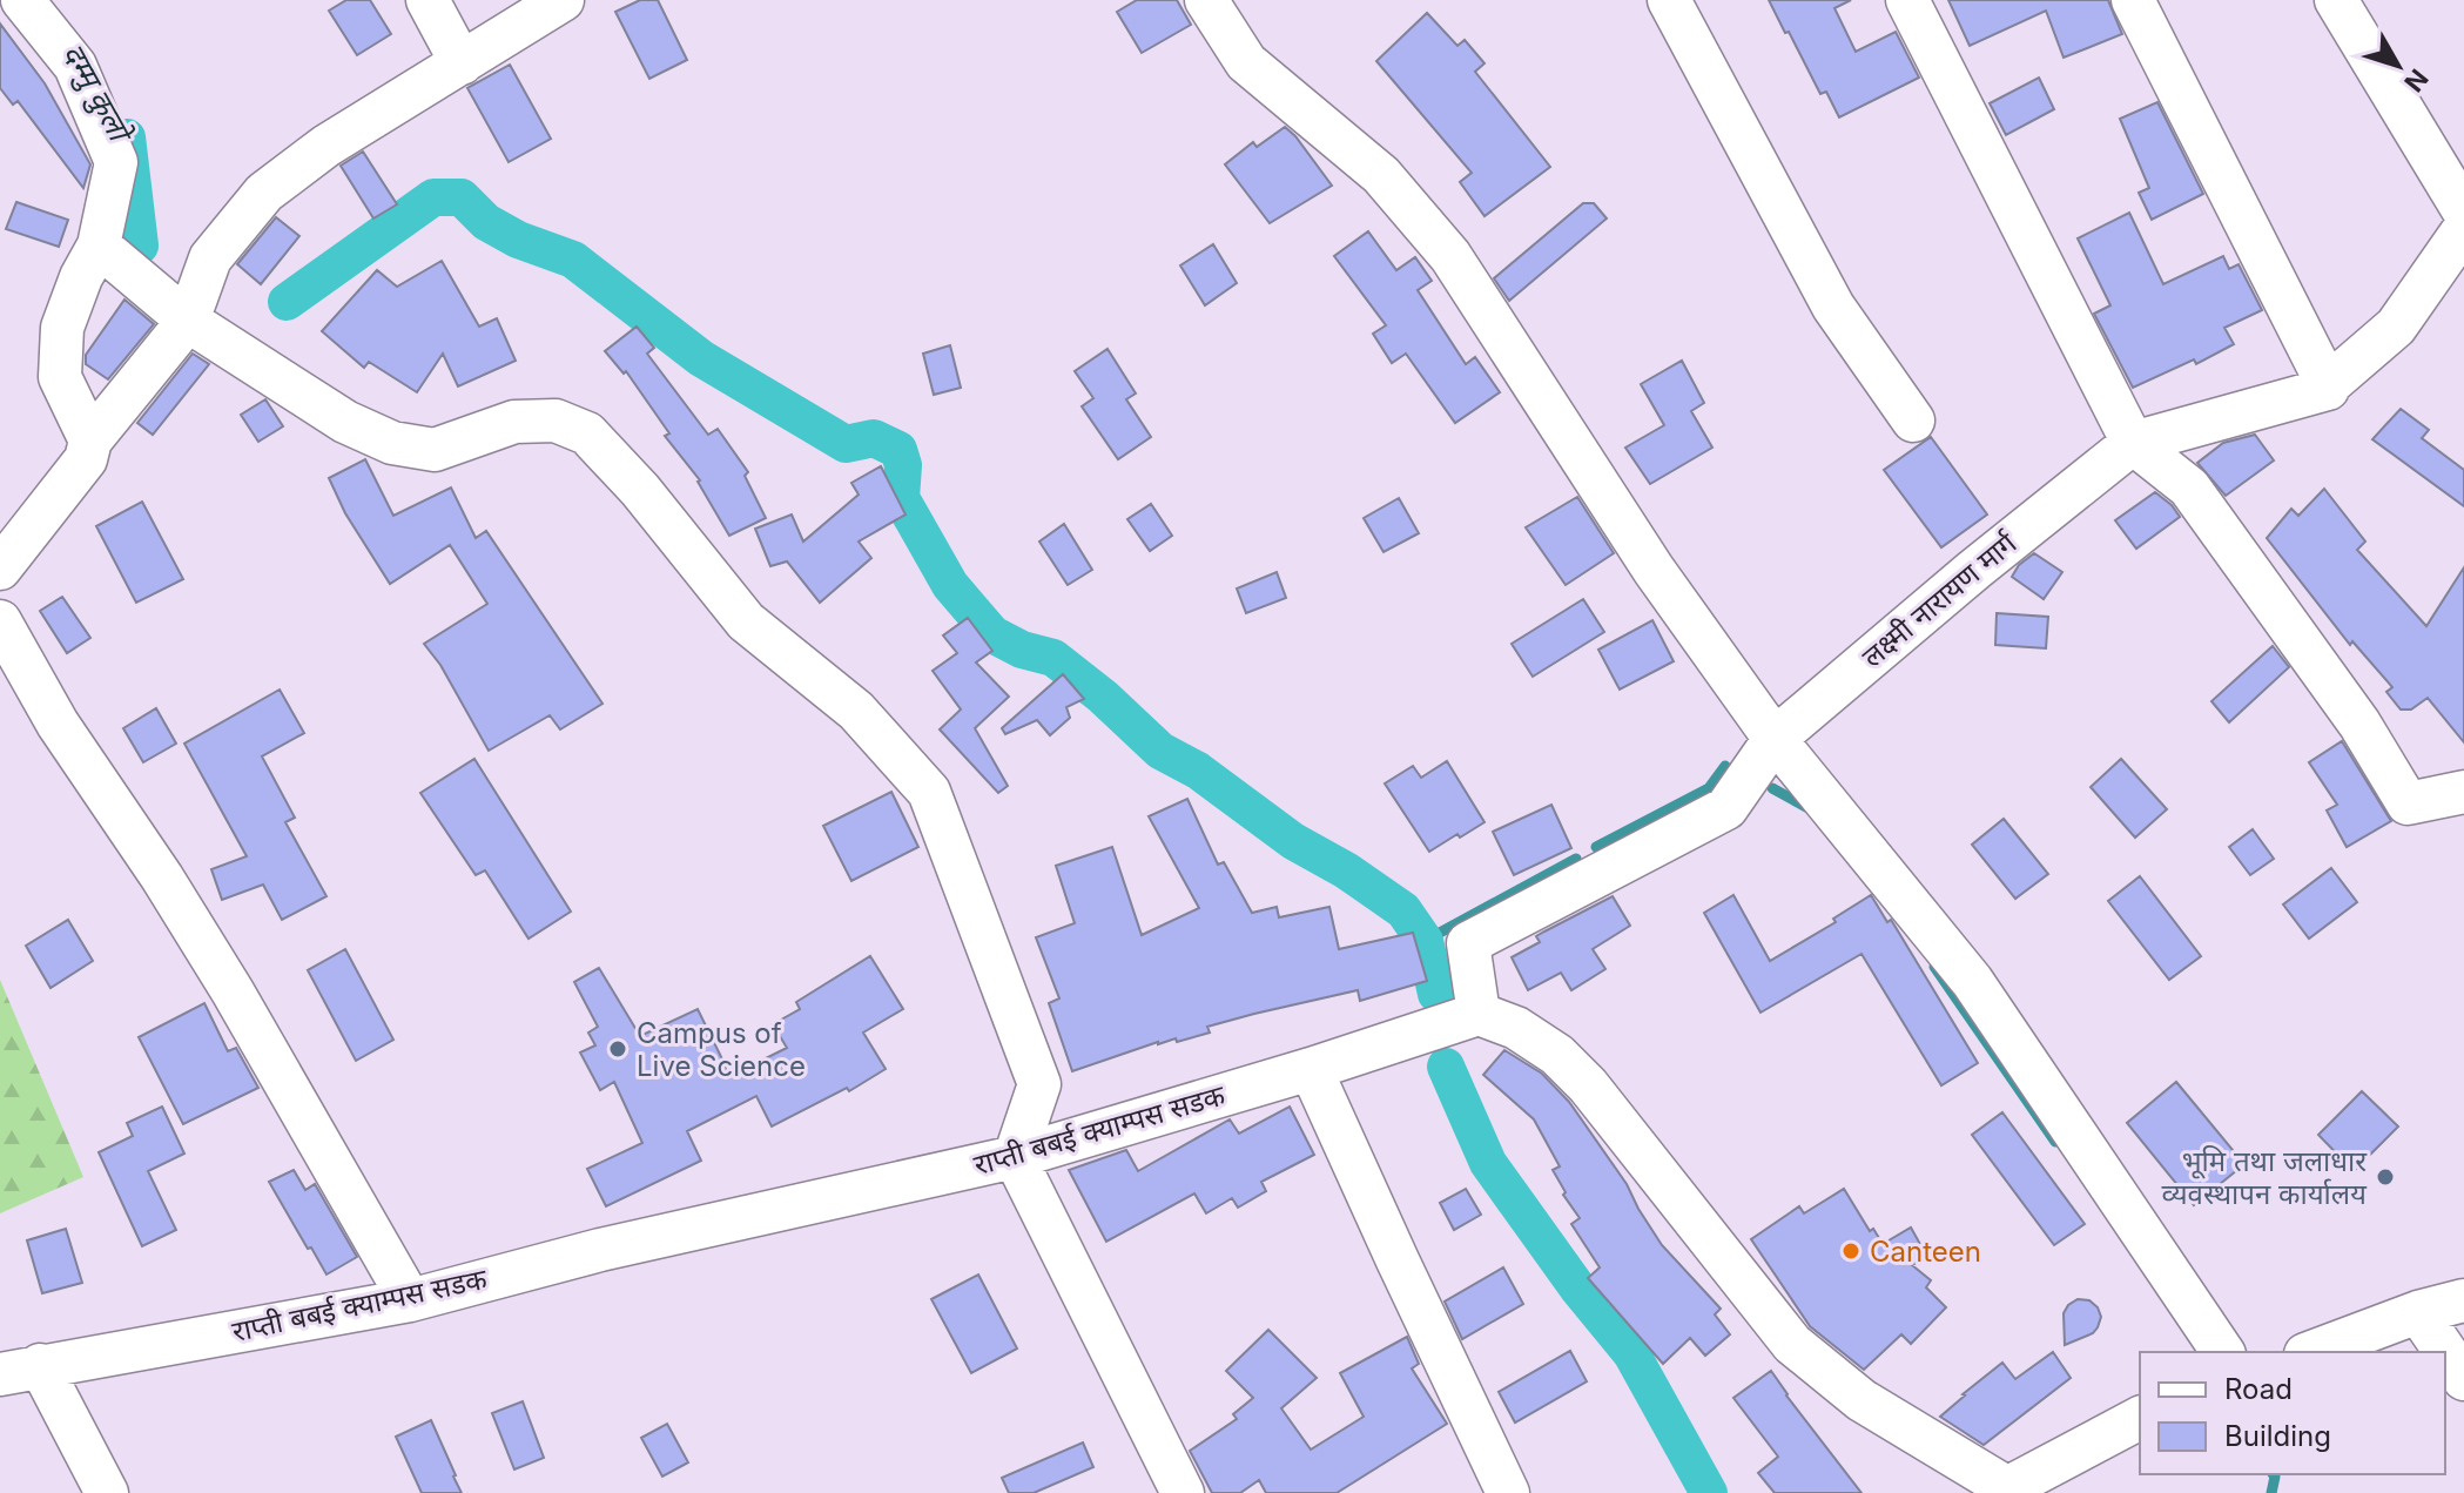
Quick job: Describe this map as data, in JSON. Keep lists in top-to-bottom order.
{
  "streets": {
    "street": ["लक्ष्मी नारायण मार्ग", "राप्ती बबई क्याम्पस सडक"]
  },
  "crossings": [
    ["लक्ष्मी नारायण मार्ग", "राप्ती बबई क्याम्पस सडक"]
  ],
  "water": ["दम्मु कुलो"],
  "places": ["Campus of Live Science", "भूमि तथा जलाधार व्यवस्थापन कार्यालय", "Canteen"],
  "legend": ["Road", "Building"],
  "north": "bottom right"
}
